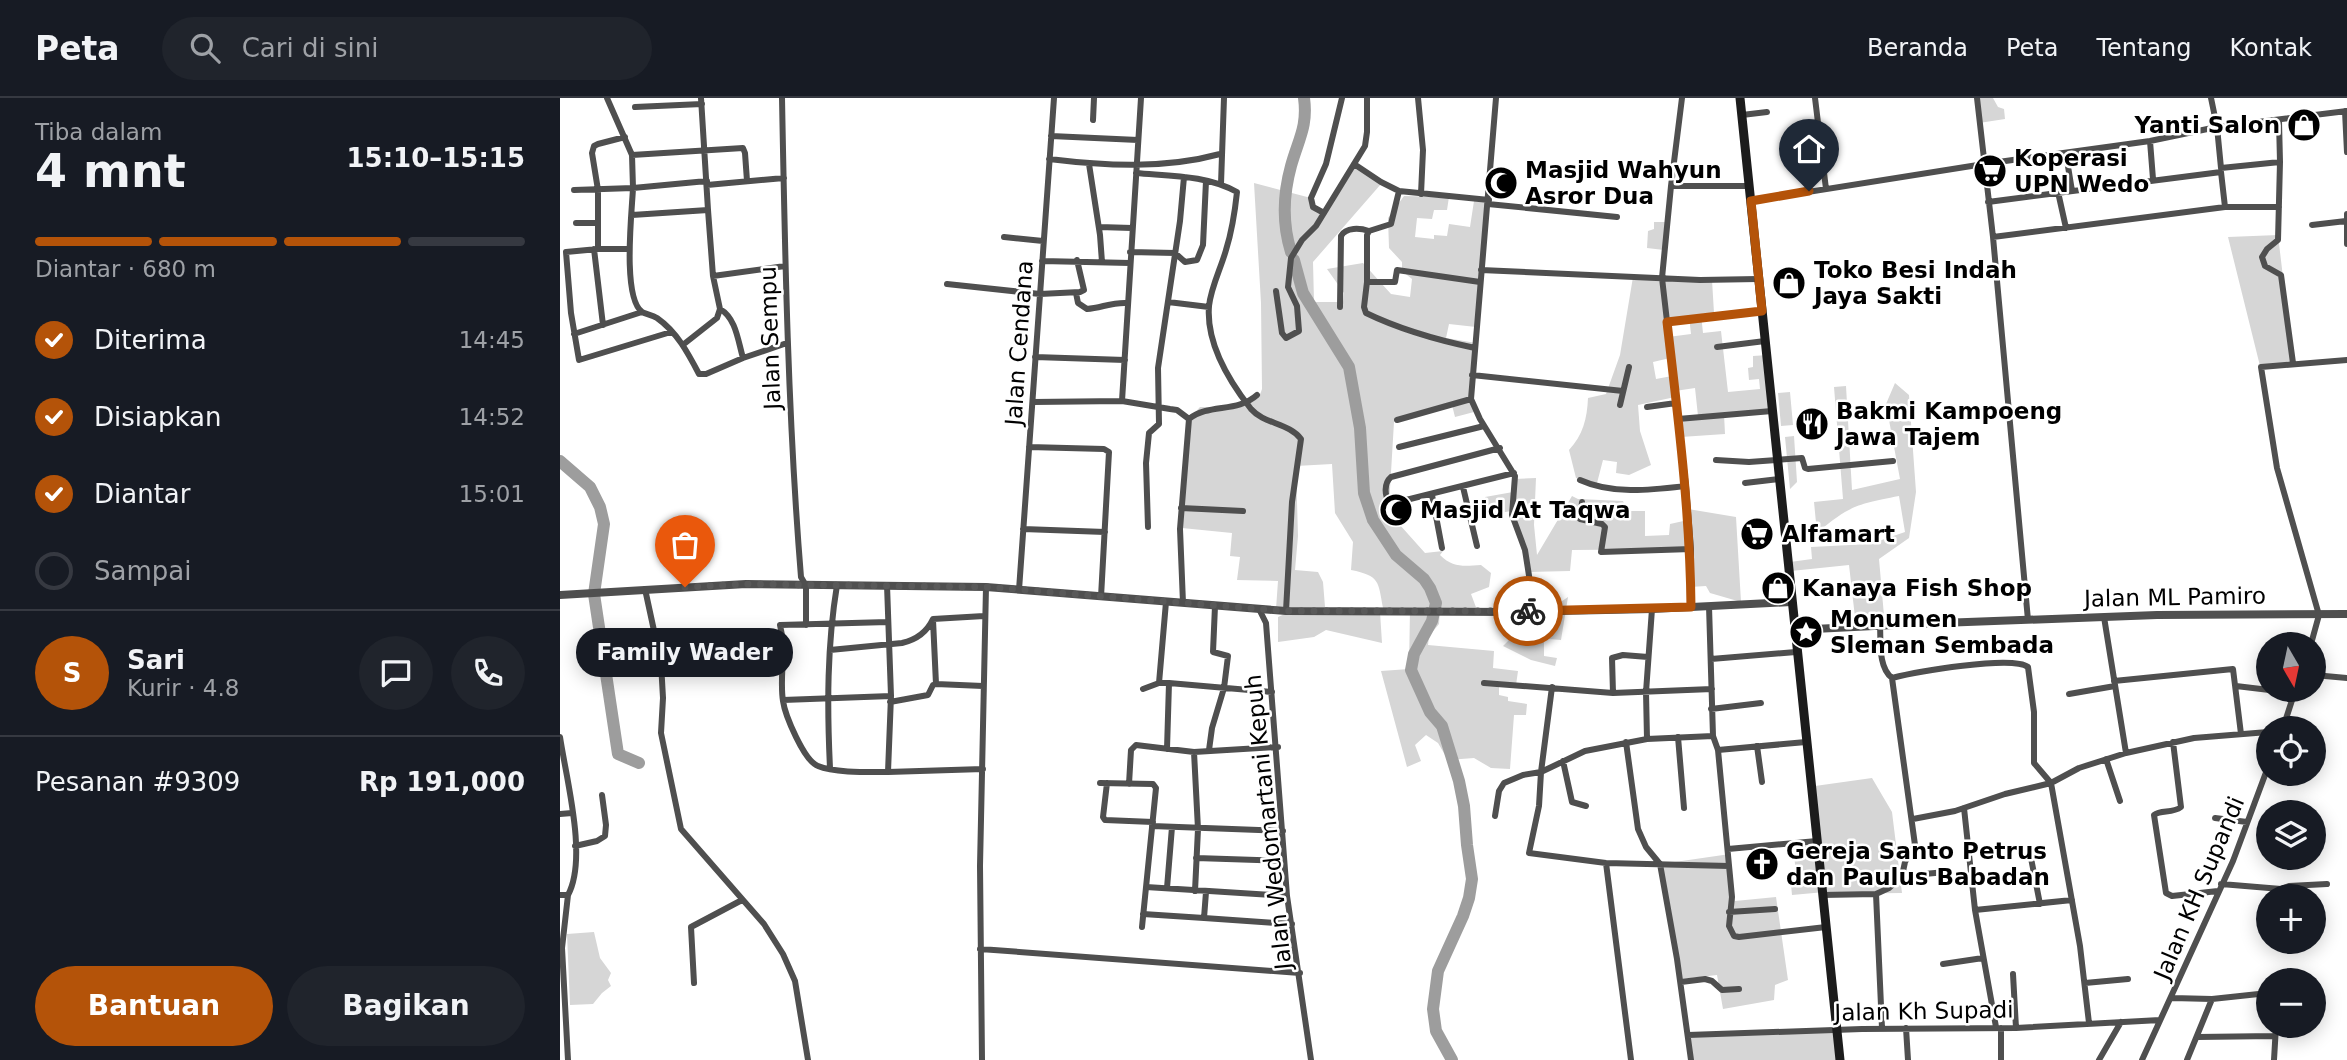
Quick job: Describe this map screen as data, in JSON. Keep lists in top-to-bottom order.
{
  "streets": {
    "street": [
      "Jalan Sempu",
      "Jalan Cendana",
      "Jalan ML Pamiro",
      "Jalan Wedomartani Kepuh",
      "Jalan KH Supandi",
      "Jalan Kh Supadi"
    ]
  },
  "crossings": [
    ["Jalan KH Supandi", "Jalan Kh Supadi"]
  ],
  "places": {
    "shop": ["Yanti Salon", "Toko Besi Indah Jaya Sakti", "Kanaya Fish Shop"],
    "supermarket": ["Koperasi UPN Wedo", "Alfamart"],
    "mosque": ["Masjid Wahyun Asror Dua", "Masjid At Taqwa"],
    "restaurant": ["Bakmi Kampoeng Jawa Tajem"],
    "other": ["Family Wader"],
    "place": ["Monumen Sleman Sembada"],
    "church": ["Gereja Santo Petrus dan Paulus Babadan"]
  },
  "north": "bottom",
  "page": {
    "header": "Peta",
    "search": "Cari di sini",
    "nav": [
      "Beranda",
      "Peta",
      "Tentang",
      "Kontak"
    ],
    "heading": ["4 mnt", "Tiba dalam", "15:10–15:15"],
    "panel": [
      "Sari",
      "Kurir · 4.8",
      "Pesanan #9309",
      "Rp 191,000"
    ],
    "bar": "Diantar · 680 m",
    "list": [
      ["Diterima", "14:45"],
      ["Disiapkan", "14:52"],
      ["Diantar", "15:01"],
      "Sampai"
    ],
    "bubble": "Family Wader",
    "map_buttons": ["+", "−"],
    "round": "S",
    "buttons": ["Bantuan", "Bagikan"]
  }
}
